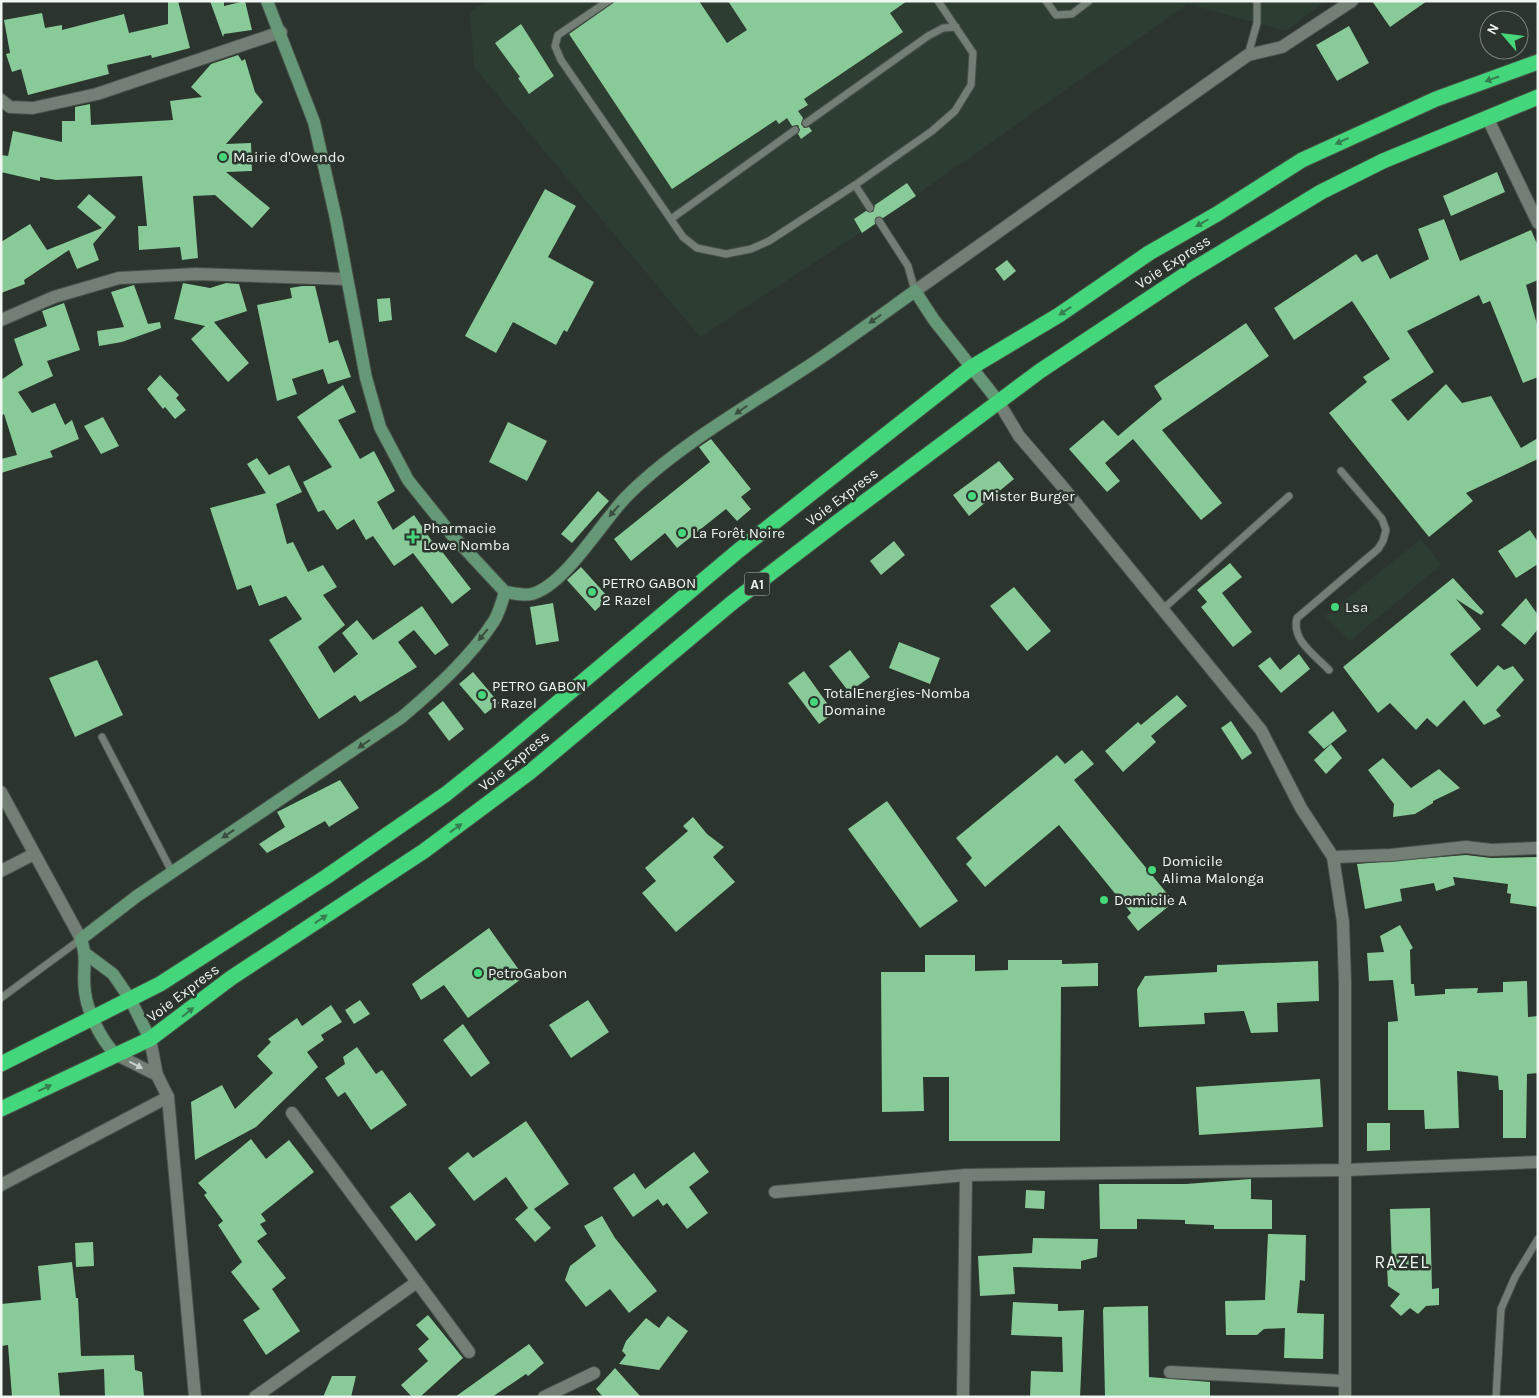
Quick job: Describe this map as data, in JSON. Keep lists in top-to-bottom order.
{
  "streets": {
    "highway": ["Voie Express", "A1"]
  },
  "districts": ["RAZEL"],
  "places": {
    "other": [
      "Mairie d'Owendo",
      "Mister Burger",
      "La Forêt Noire",
      "PETRO GABON 2 Razel",
      "Lsa",
      "PETRO GABON 1 Razel",
      "TotalEnergies-Nomba Domaine",
      "Domicile Alima Malonga",
      "Domicile A",
      "PetroGabon"
    ],
    "health": ["Pharmacie Lowe Nomba"]
  },
  "north": "top left"
}
